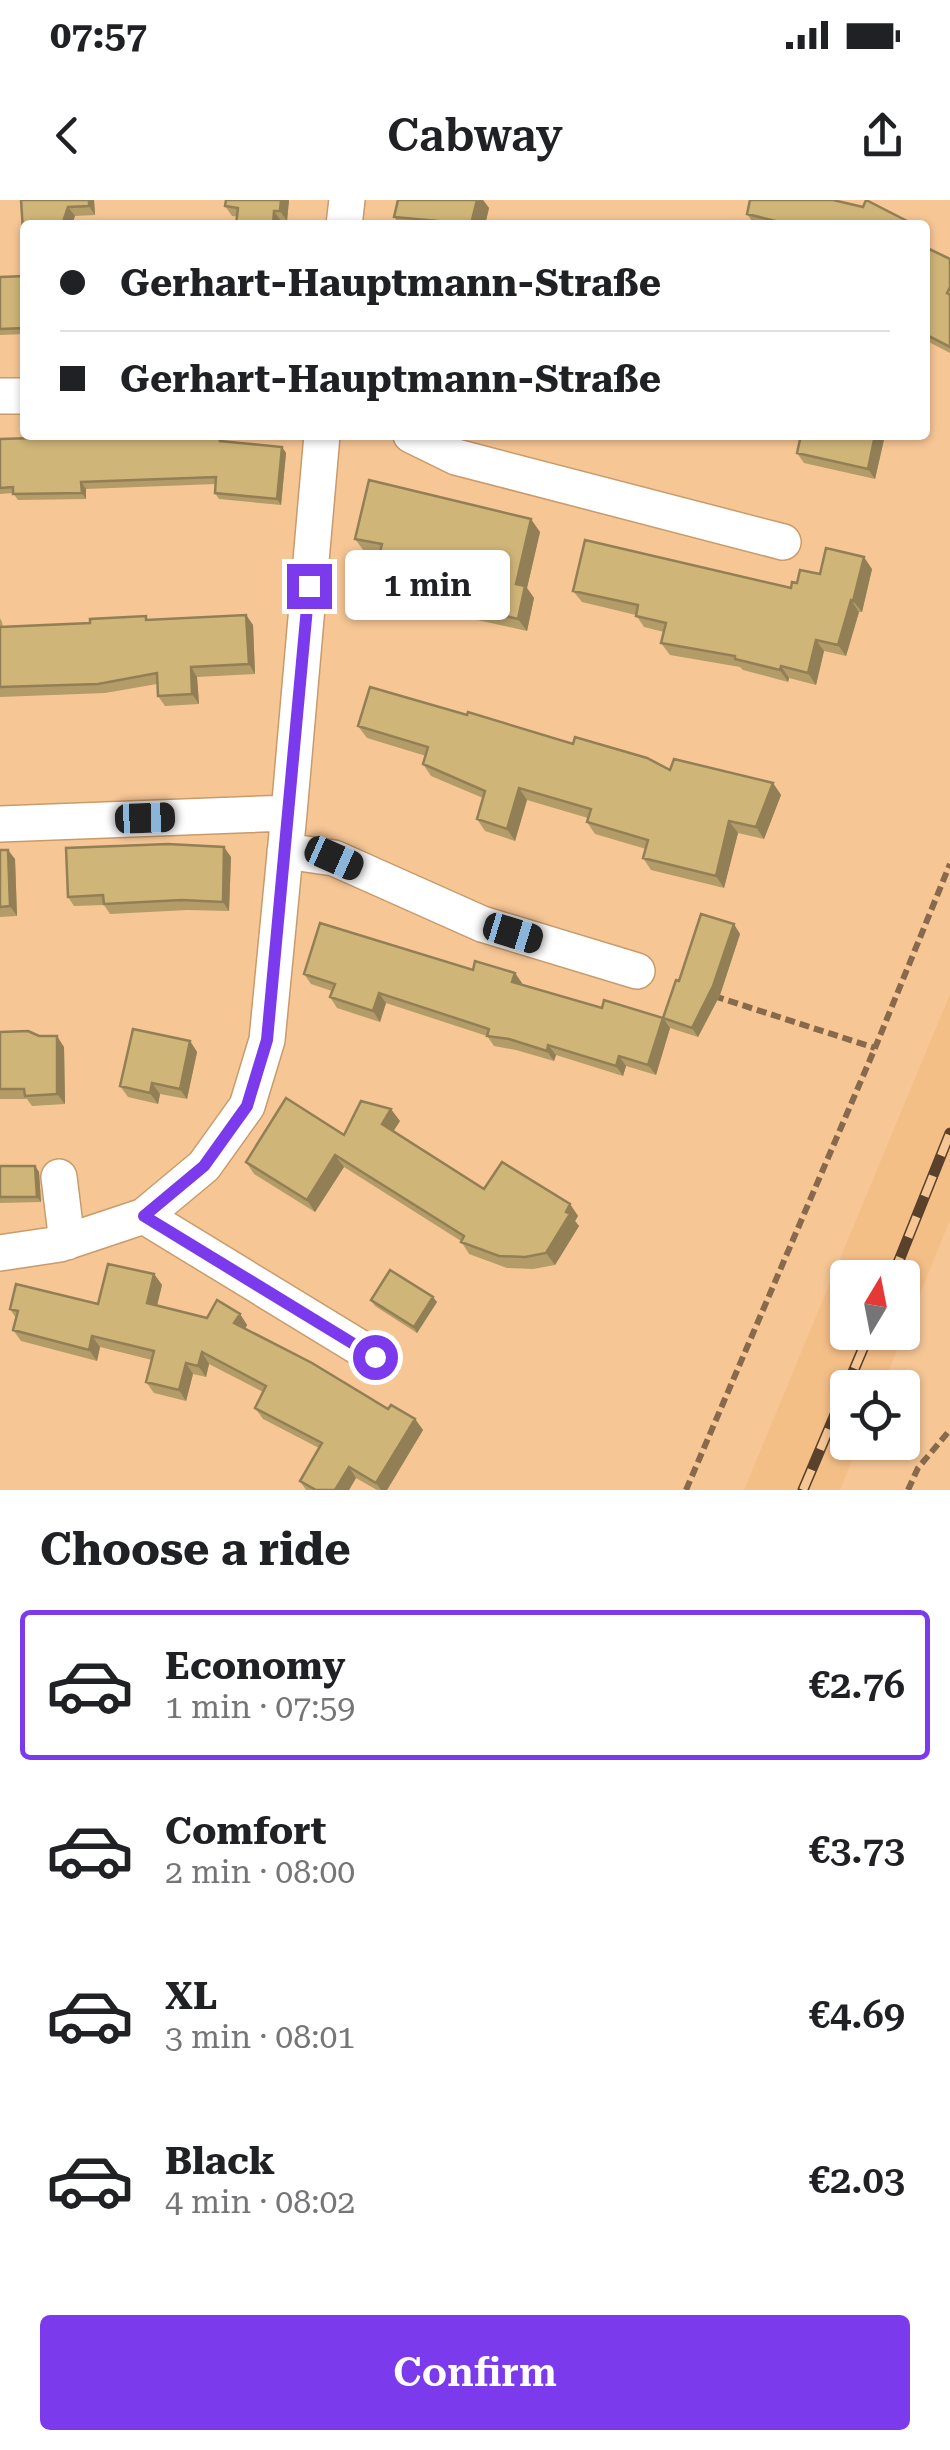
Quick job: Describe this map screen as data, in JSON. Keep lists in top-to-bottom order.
{
  "north": "top",
  "page": {
    "status": "07:57",
    "header": "Cabway",
    "banner": ["Gerhart-Hauptmann-Straße", "Gerhart-Hauptmann-Straße"],
    "bubble": "1 min",
    "heading": "Choose a ride",
    "list": [
      {
        "name": "Economy",
        "note": "1 min · 07:59",
        "value": "€2.76"
      },
      {
        "name": "Comfort",
        "note": "2 min · 08:00",
        "value": "€3.73"
      },
      {
        "name": "XL",
        "note": "3 min · 08:01",
        "value": "€4.69"
      },
      {
        "name": "Black",
        "note": "4 min · 08:02",
        "value": "€2.03"
      }
    ],
    "buttons": "Confirm"
  }
}
